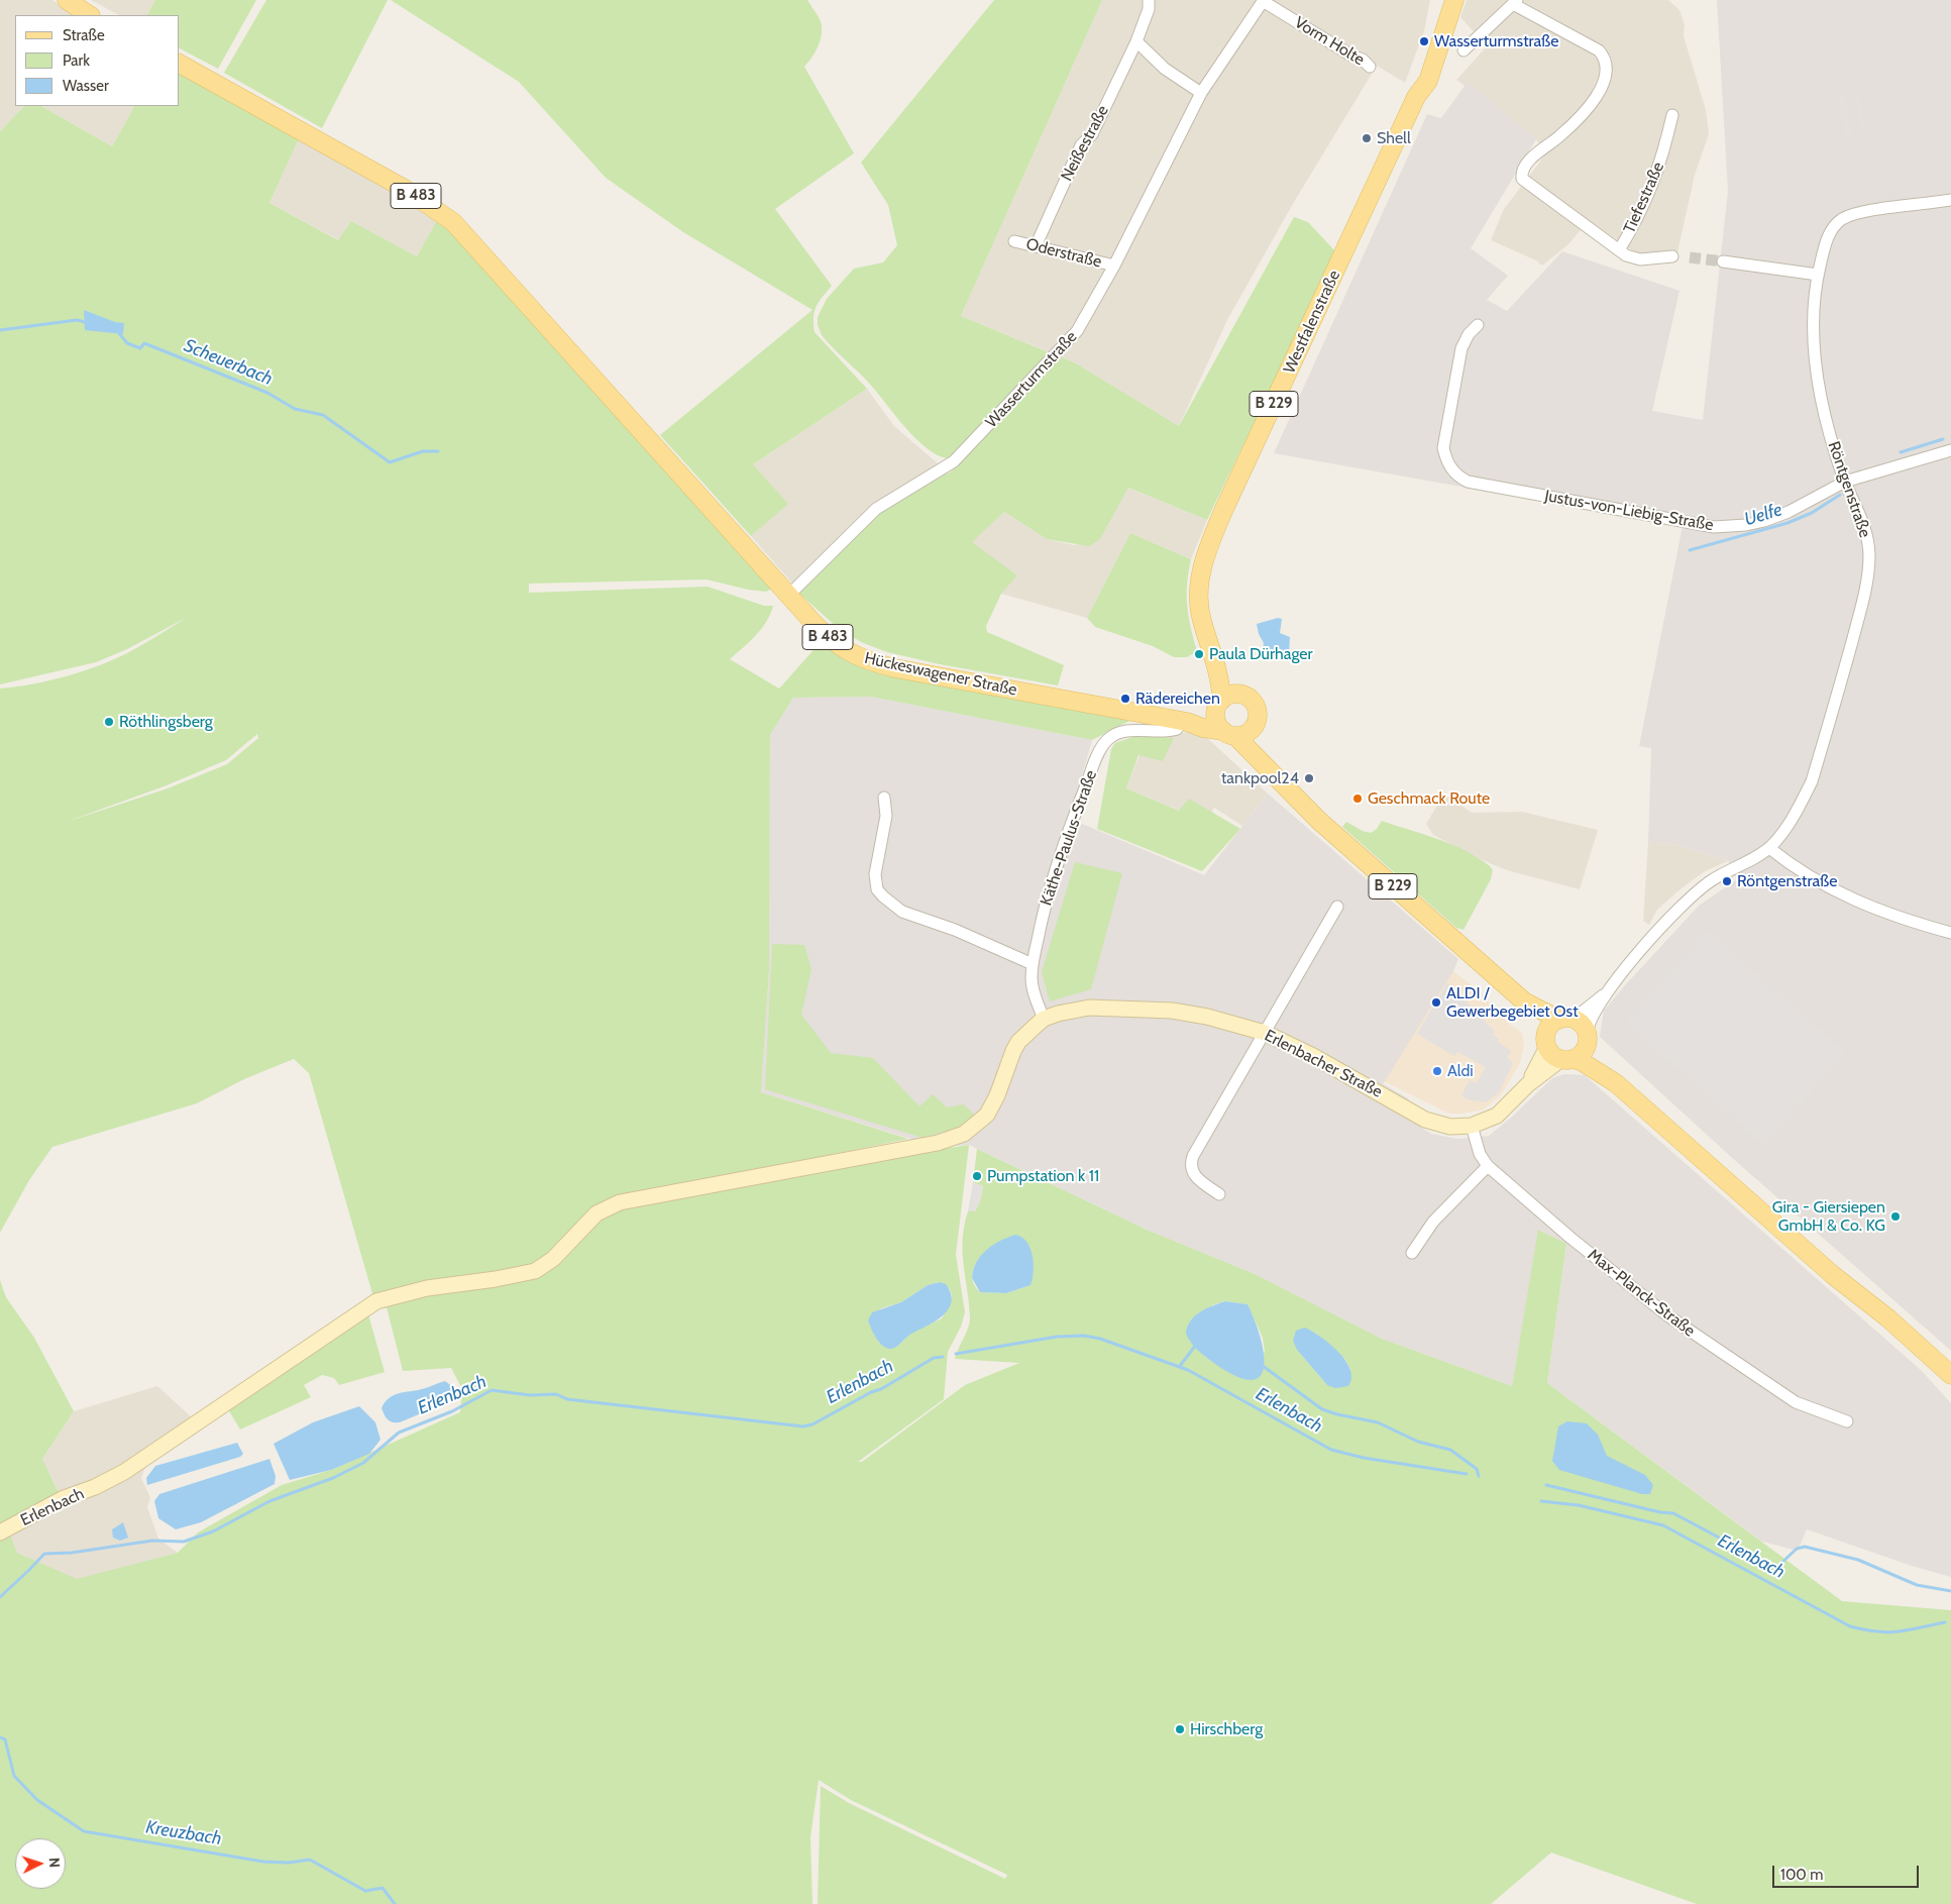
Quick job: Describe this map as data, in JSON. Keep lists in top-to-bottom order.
{
  "streets": {
    "main road": [
      "B 483",
      "Westfalenstraße",
      "B 229",
      "Hückeswagener Straße"
    ],
    "street": [
      "Vorm Holte",
      "Neißestraße",
      "Tiefestraße",
      "Oderstraße",
      "Wasserturmstraße",
      "Röntgenstraße",
      "Justus-von-Liebig-Straße",
      "Käthe-Paulus-Straße",
      "Erlenbacher Straße",
      "Max-Planck-Straße",
      "Erlenbach"
    ]
  },
  "crossings": [
    ["Vorm Holte", "Wasserturmstraße"],
    ["Neißestraße", "Oderstraße"],
    ["Oderstraße", "Wasserturmstraße"],
    ["Westfalenstraße", "B 229"],
    ["Westfalenstraße", "Hückeswagener Straße"],
    ["Wasserturmstraße", "Hückeswagener Straße"],
    ["B 229", "Röntgenstraße"],
    ["B 229", "Hückeswagener Straße"],
    ["B 229", "Erlenbacher Straße"],
    ["Röntgenstraße", "Justus-von-Liebig-Straße"],
    ["Röntgenstraße", "Erlenbacher Straße"],
    ["Hückeswagener Straße", "Käthe-Paulus-Straße"],
    ["Käthe-Paulus-Straße", "Erlenbacher Straße"],
    ["Käthe-Paulus-Straße", "Erlenbach"],
    ["Erlenbacher Straße", "Max-Planck-Straße"],
    ["Erlenbacher Straße", "Erlenbach"]
  ],
  "water": [
    "Scheuerbach",
    "Uelfe",
    "Erlenbach",
    "Kreuzbach"
  ],
  "places": [
    "Wasserturmstraße",
    "Shell",
    "Paula Dürhager",
    "Rädereichen",
    "Röthlingsberg",
    "tankpool24",
    "Geschmack Route",
    "Röntgenstraße",
    "ALDI / Gewerbegebiet Ost",
    "Aldi",
    "Pumpstation k 11",
    "Gira - Giersiepen GmbH & Co. KG",
    "Hirschberg"
  ],
  "legend": ["Straße", "Park", "Wasser"],
  "scale_bar": "100 m",
  "north": "right"
}
